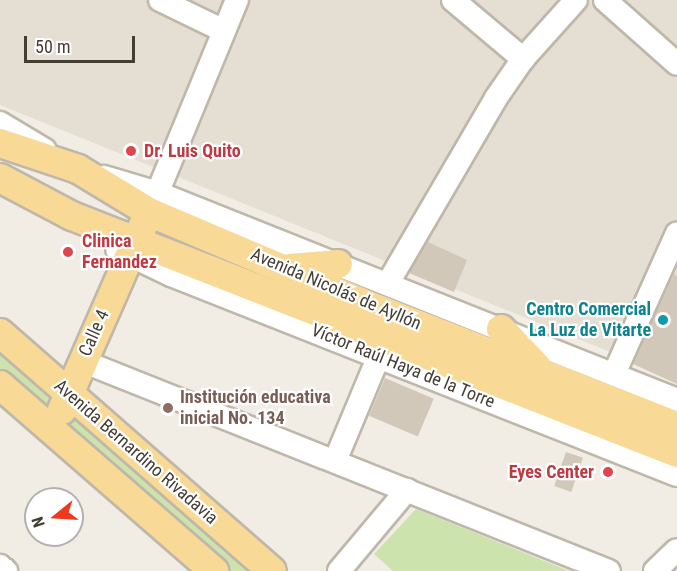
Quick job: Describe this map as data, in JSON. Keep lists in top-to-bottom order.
{
  "streets": {
    "main road": ["Avenida Nicolás de Ayllón", "Calle 4", "Avenida Bernardino Rivadavia"],
    "street": ["Víctor Raúl Haya de la Torre"]
  },
  "crossings": [
    ["Avenida Nicolás de Ayllón", "Calle 4"],
    ["Avenida Nicolás de Ayllón", "Víctor Raúl Haya de la Torre"],
    ["Calle 4", "Víctor Raúl Haya de la Torre"],
    ["Calle 4", "Avenida Bernardino Rivadavia"]
  ],
  "places": [
    "Dr. Luis Quito",
    "Clinica Fernandez",
    "Centro Comercial La Luz de Vitarte",
    "Institución educativa inicial No. 134",
    "Eyes Center"
  ],
  "scale_bar": "50 m",
  "north": "left"
}
